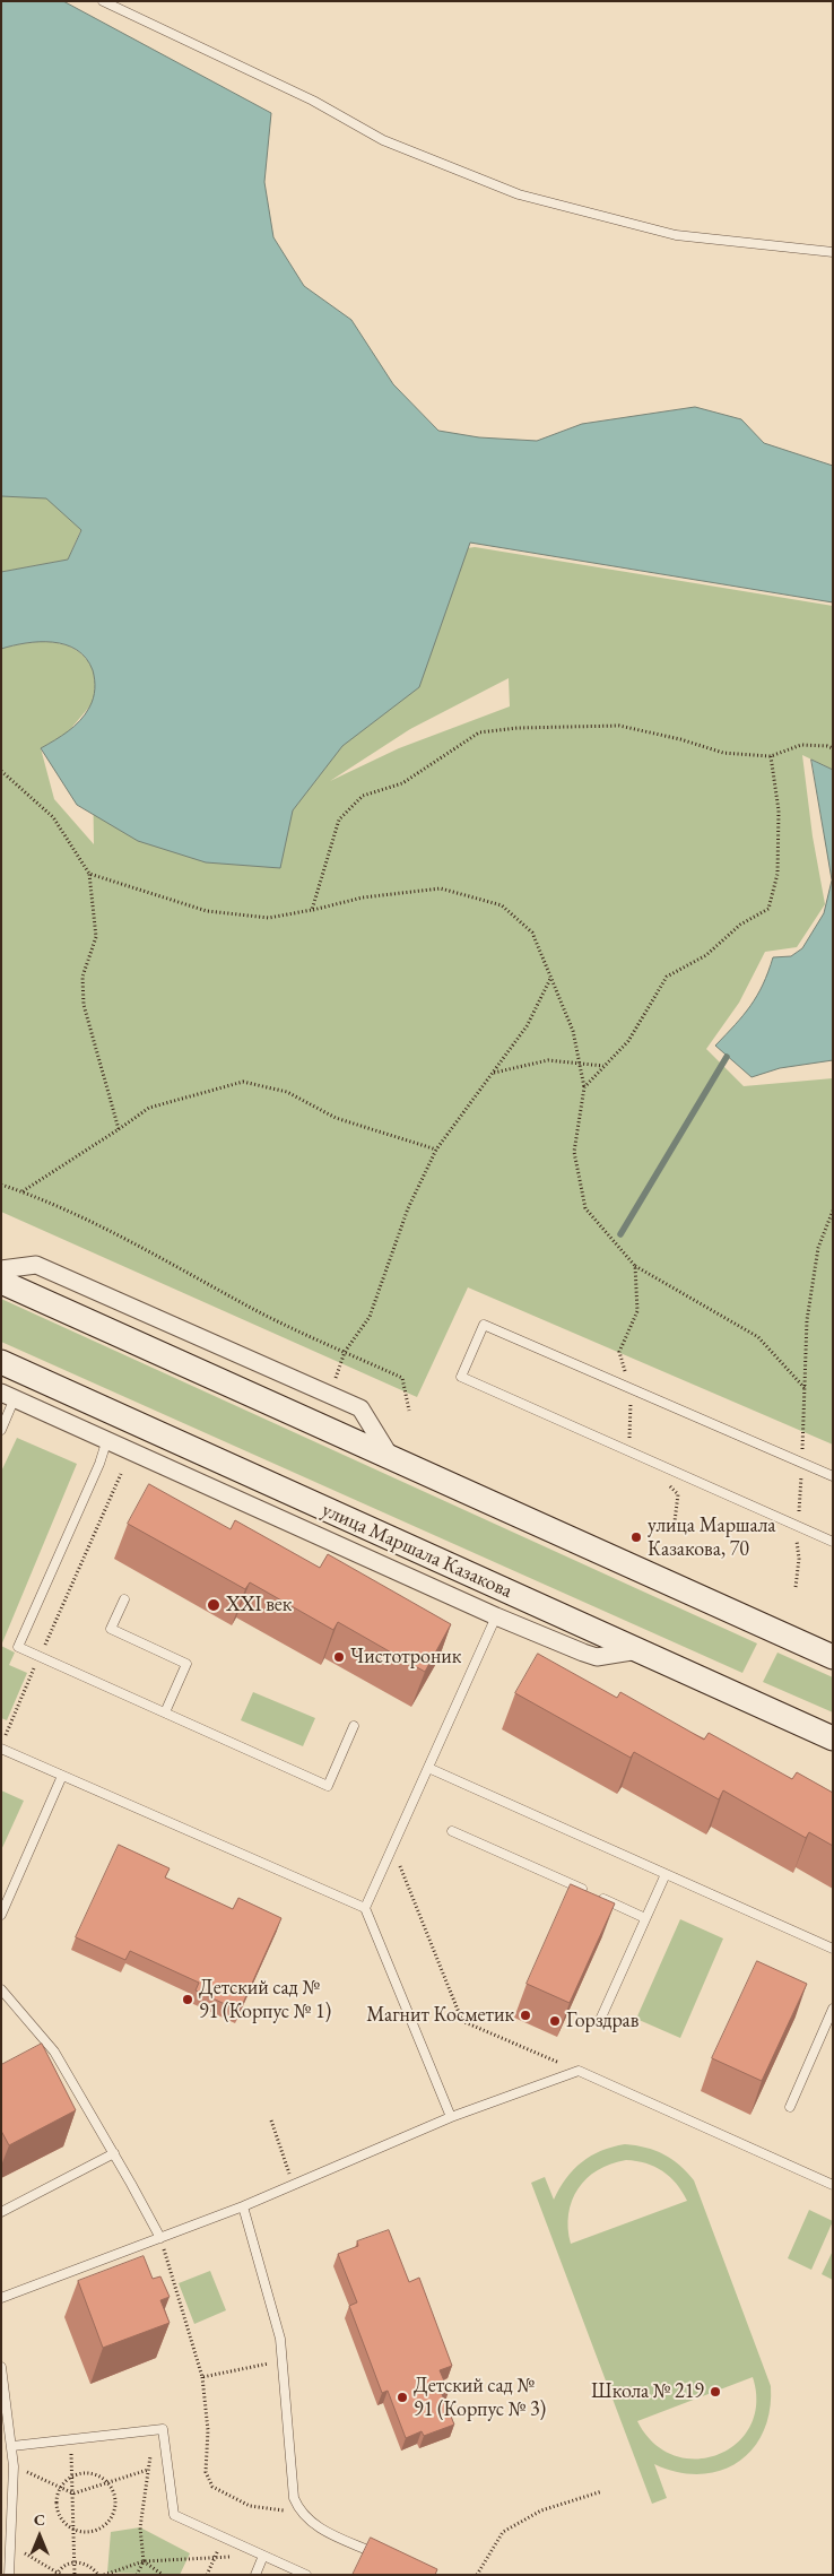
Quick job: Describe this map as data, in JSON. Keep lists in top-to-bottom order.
{
  "streets": {
    "street": ["улица Маршала Казакова"]
  },
  "places": [
    "улица Маршала Казакова, 70",
    "XXI век",
    "Чистотроник",
    "Детский сад № 91 (Корпус № 1)",
    "Магнит Косметик",
    "Горздрав",
    "Школа № 219",
    "Детский сад № 91 (Корпус № 3)"
  ],
  "north": "top"
}
